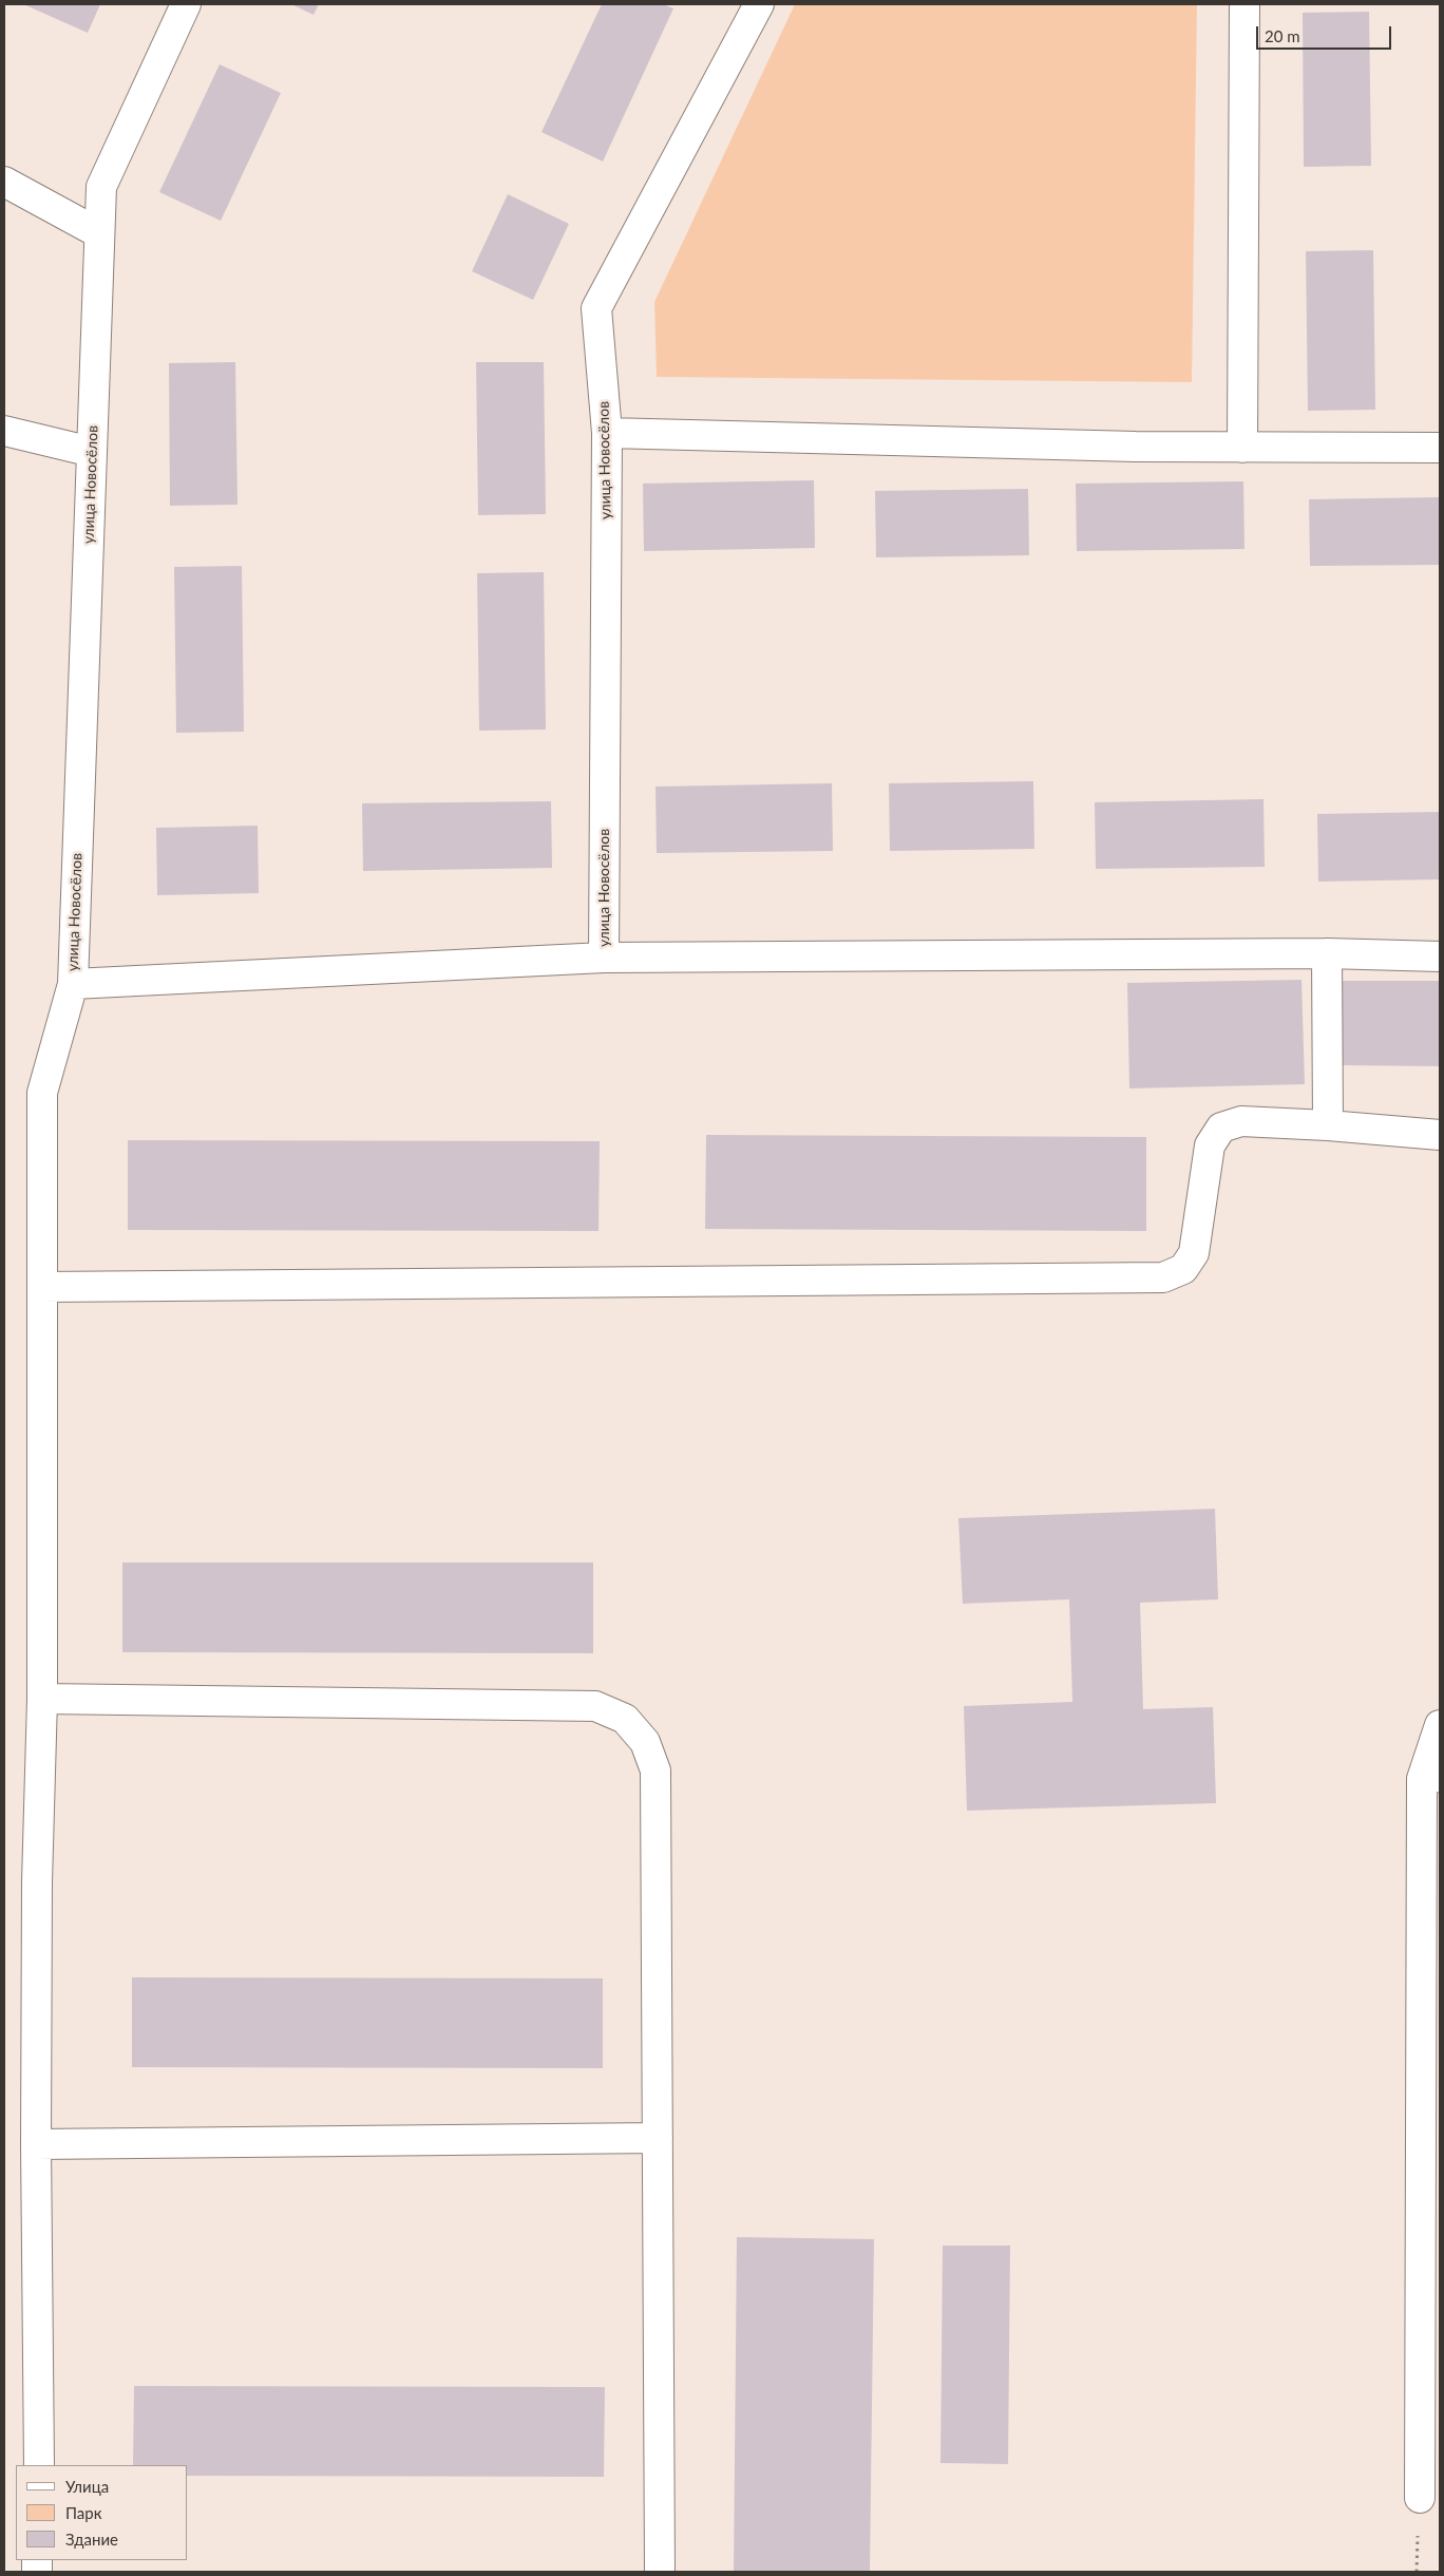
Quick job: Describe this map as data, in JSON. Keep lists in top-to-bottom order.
{
  "streets": {
    "street": ["улица Новосёлов"]
  },
  "legend": ["Улица", "Парк", "Здание"],
  "scale_bar": "20 m"
}
